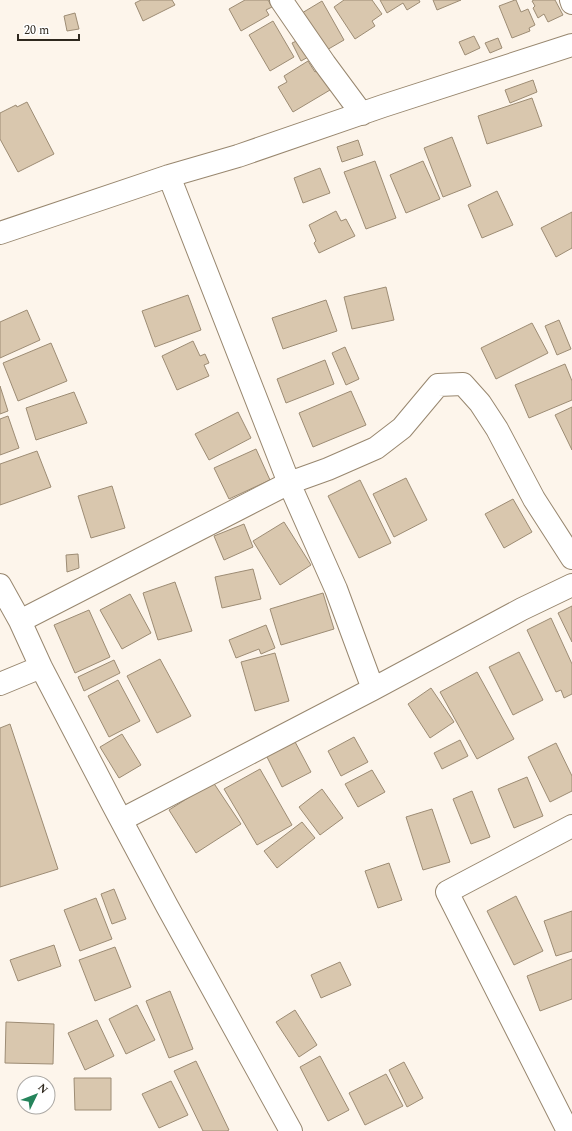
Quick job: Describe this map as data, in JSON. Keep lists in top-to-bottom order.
{
  "scale_bar": "20 m",
  "north": "top right"
}
